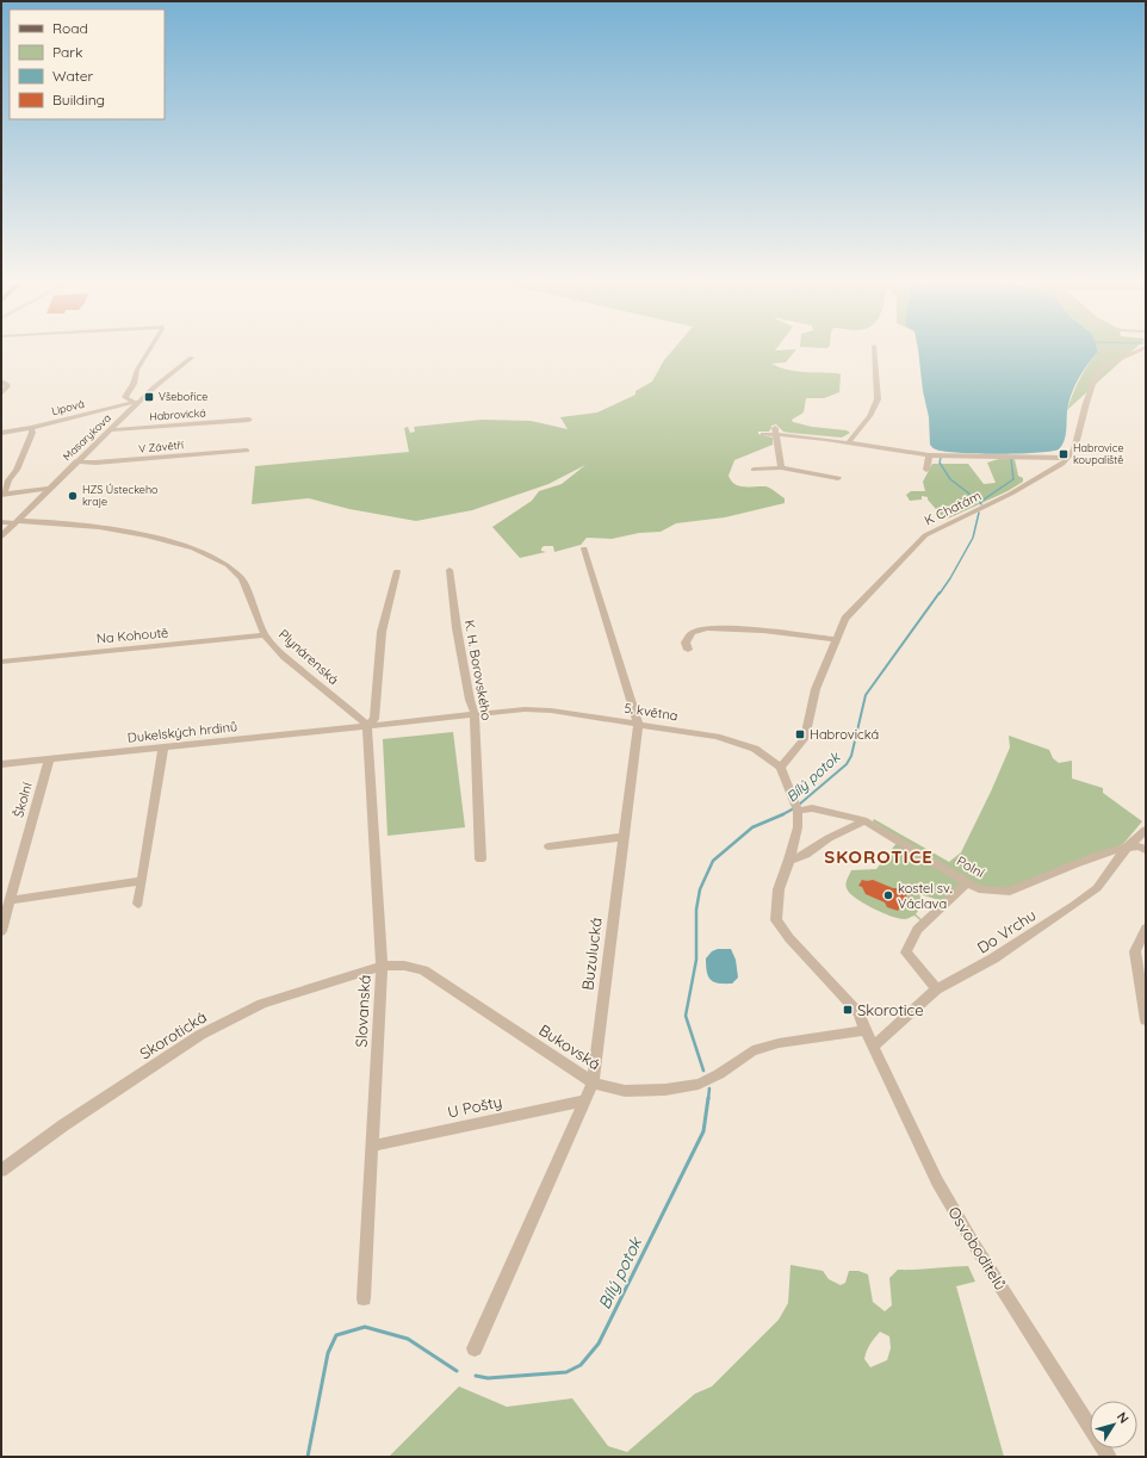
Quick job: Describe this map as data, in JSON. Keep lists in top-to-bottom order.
{
  "streets": {
    "street": [
      "Lipová",
      "Habrovická",
      "Masarykova",
      "V Závětří",
      "K Chatám",
      "Na Kohoutě",
      "Plynárenská",
      "K. H. Borovského",
      "5. května",
      "Dukelských hrdinů",
      "Školní",
      "Polní",
      "Do Vrchu",
      "Buzulucká",
      "Slovanská",
      "Skorotická",
      "Bukovská",
      "U Pošty",
      "Osvoboditelů"
    ]
  },
  "crossings": [
    ["Lipová", "Masarykova"],
    ["Habrovická", "Masarykova"],
    ["Masarykova", "V Závětří"],
    ["Masarykova", "Plynárenská"],
    ["K Chatám", "5. května"],
    ["Na Kohoutě", "Plynárenská"],
    ["Plynárenská", "5. května"],
    ["Plynárenská", "Dukelských hrdinů"],
    ["Plynárenská", "Slovanská"],
    ["K. H. Borovského", "5. května"],
    ["5. května", "Dukelských hrdinů"],
    ["5. května", "Buzulucká"],
    ["5. května", "Slovanská"],
    ["Dukelských hrdinů", "Školní"],
    ["Dukelských hrdinů", "Slovanská"],
    ["Polní", "Do Vrchu"],
    ["Do Vrchu", "Osvoboditelů"],
    ["Buzulucká", "Bukovská"],
    ["Buzulucká", "U Pošty"],
    ["Slovanská", "Skorotická"],
    ["Slovanská", "Bukovská"],
    ["Slovanská", "U Pošty"],
    ["Skorotická", "Bukovská"],
    ["Bukovská", "Osvoboditelů"]
  ],
  "districts": ["SKOROTICE"],
  "water": ["Bílý potok"],
  "places": {
    "transit": [
      "Všebořice",
      "Habrovice koupaliště",
      "Habrovická",
      "Skorotice"
    ],
    "other": ["HZS Ústeckeho kraje", "kostel sv. Václava"]
  },
  "legend": [
    "Road",
    "Park",
    "Water",
    "Building"
  ],
  "north": "top right"
}
